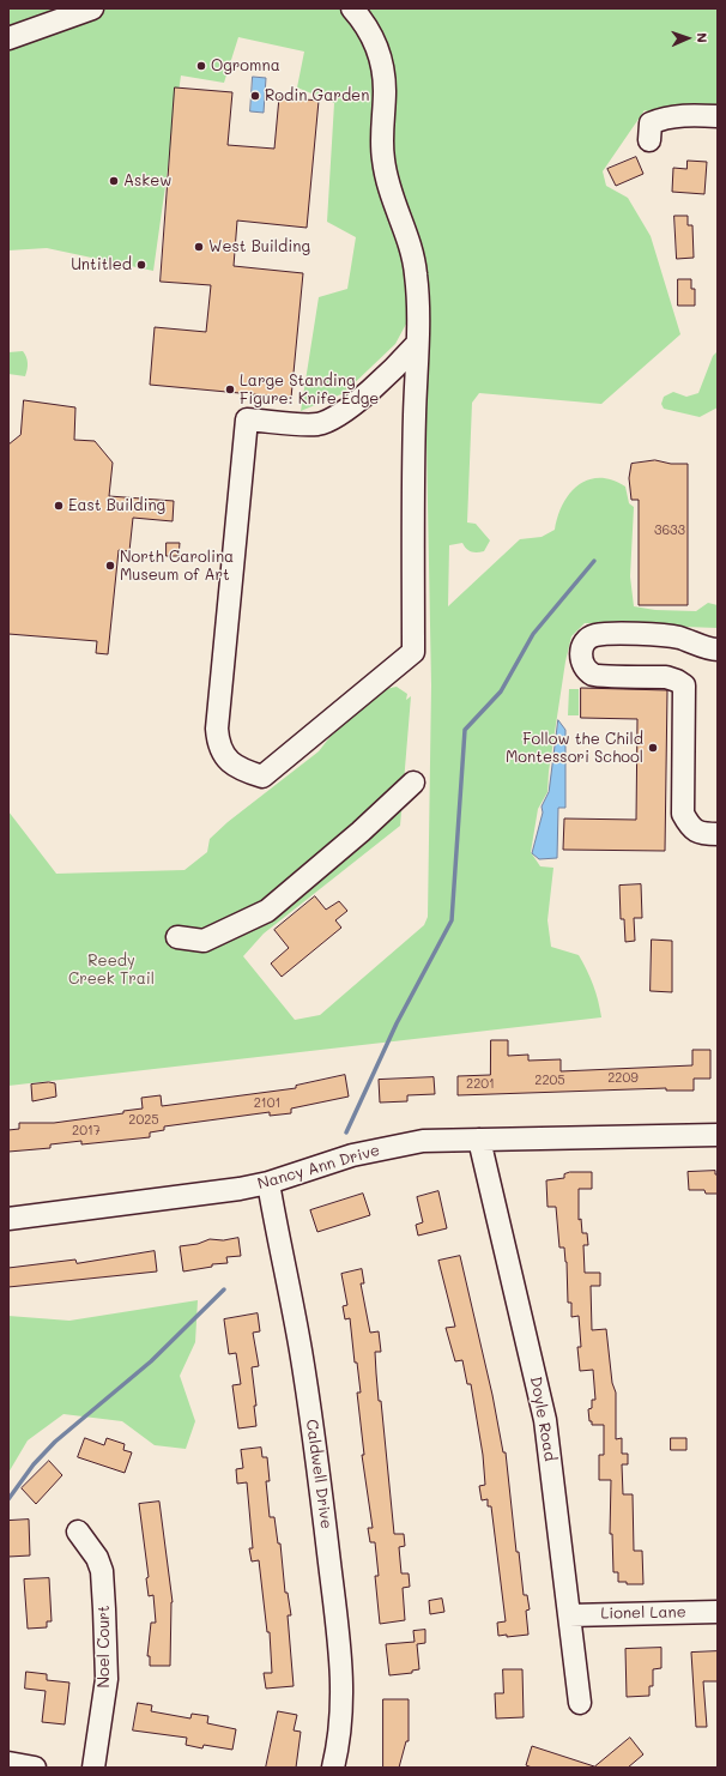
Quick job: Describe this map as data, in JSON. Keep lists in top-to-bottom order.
{
  "streets": {
    "street": [
      "Nancy Ann Drive",
      "Doyle Road",
      "Caldwell Drive",
      "Lionel Lane",
      "Noel Court"
    ]
  },
  "crossings": [
    ["Nancy Ann Drive", "Doyle Road"],
    ["Nancy Ann Drive", "Caldwell Drive"],
    ["Doyle Road", "Lionel Lane"]
  ],
  "parks": ["Reedy Creek Trail"],
  "places": [
    "Ogromna",
    "Rodin Garden",
    "Askew",
    "West Building",
    "Untitled",
    "Large Standing Figure: Knife Edge",
    "East Building",
    "North Carolina Museum of Art",
    "Follow the Child Montessori School"
  ],
  "house_numbers": [
    "3633",
    "2209",
    "2205",
    "2201",
    "2101",
    "2025",
    "2017"
  ],
  "north": "right"
}
